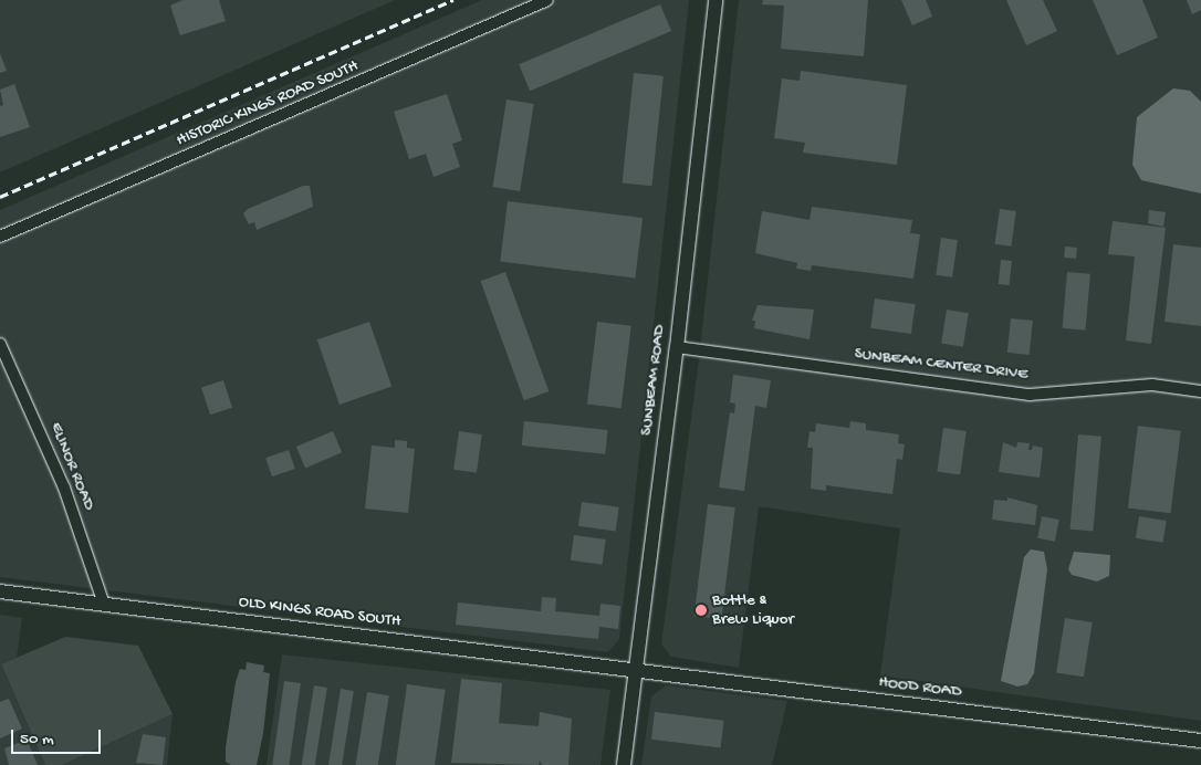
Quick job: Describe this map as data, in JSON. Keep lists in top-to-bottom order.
{
  "streets": {
    "street": [
      "HISTORIC KINGS ROAD SOUTH",
      "SUNBEAM CENTER DRIVE",
      "SUNBEAM ROAD",
      "ELINOR ROAD",
      "OLD KINGS ROAD SOUTH",
      "HOOD ROAD"
    ]
  },
  "crossings": [
    ["SUNBEAM CENTER DRIVE", "SUNBEAM ROAD"],
    ["SUNBEAM ROAD", "OLD KINGS ROAD SOUTH"],
    ["SUNBEAM ROAD", "HOOD ROAD"],
    ["ELINOR ROAD", "OLD KINGS ROAD SOUTH"],
    ["OLD KINGS ROAD SOUTH", "HOOD ROAD"]
  ],
  "places": ["Bottle & Brew Liquor"],
  "scale_bar": "50 m"
}
